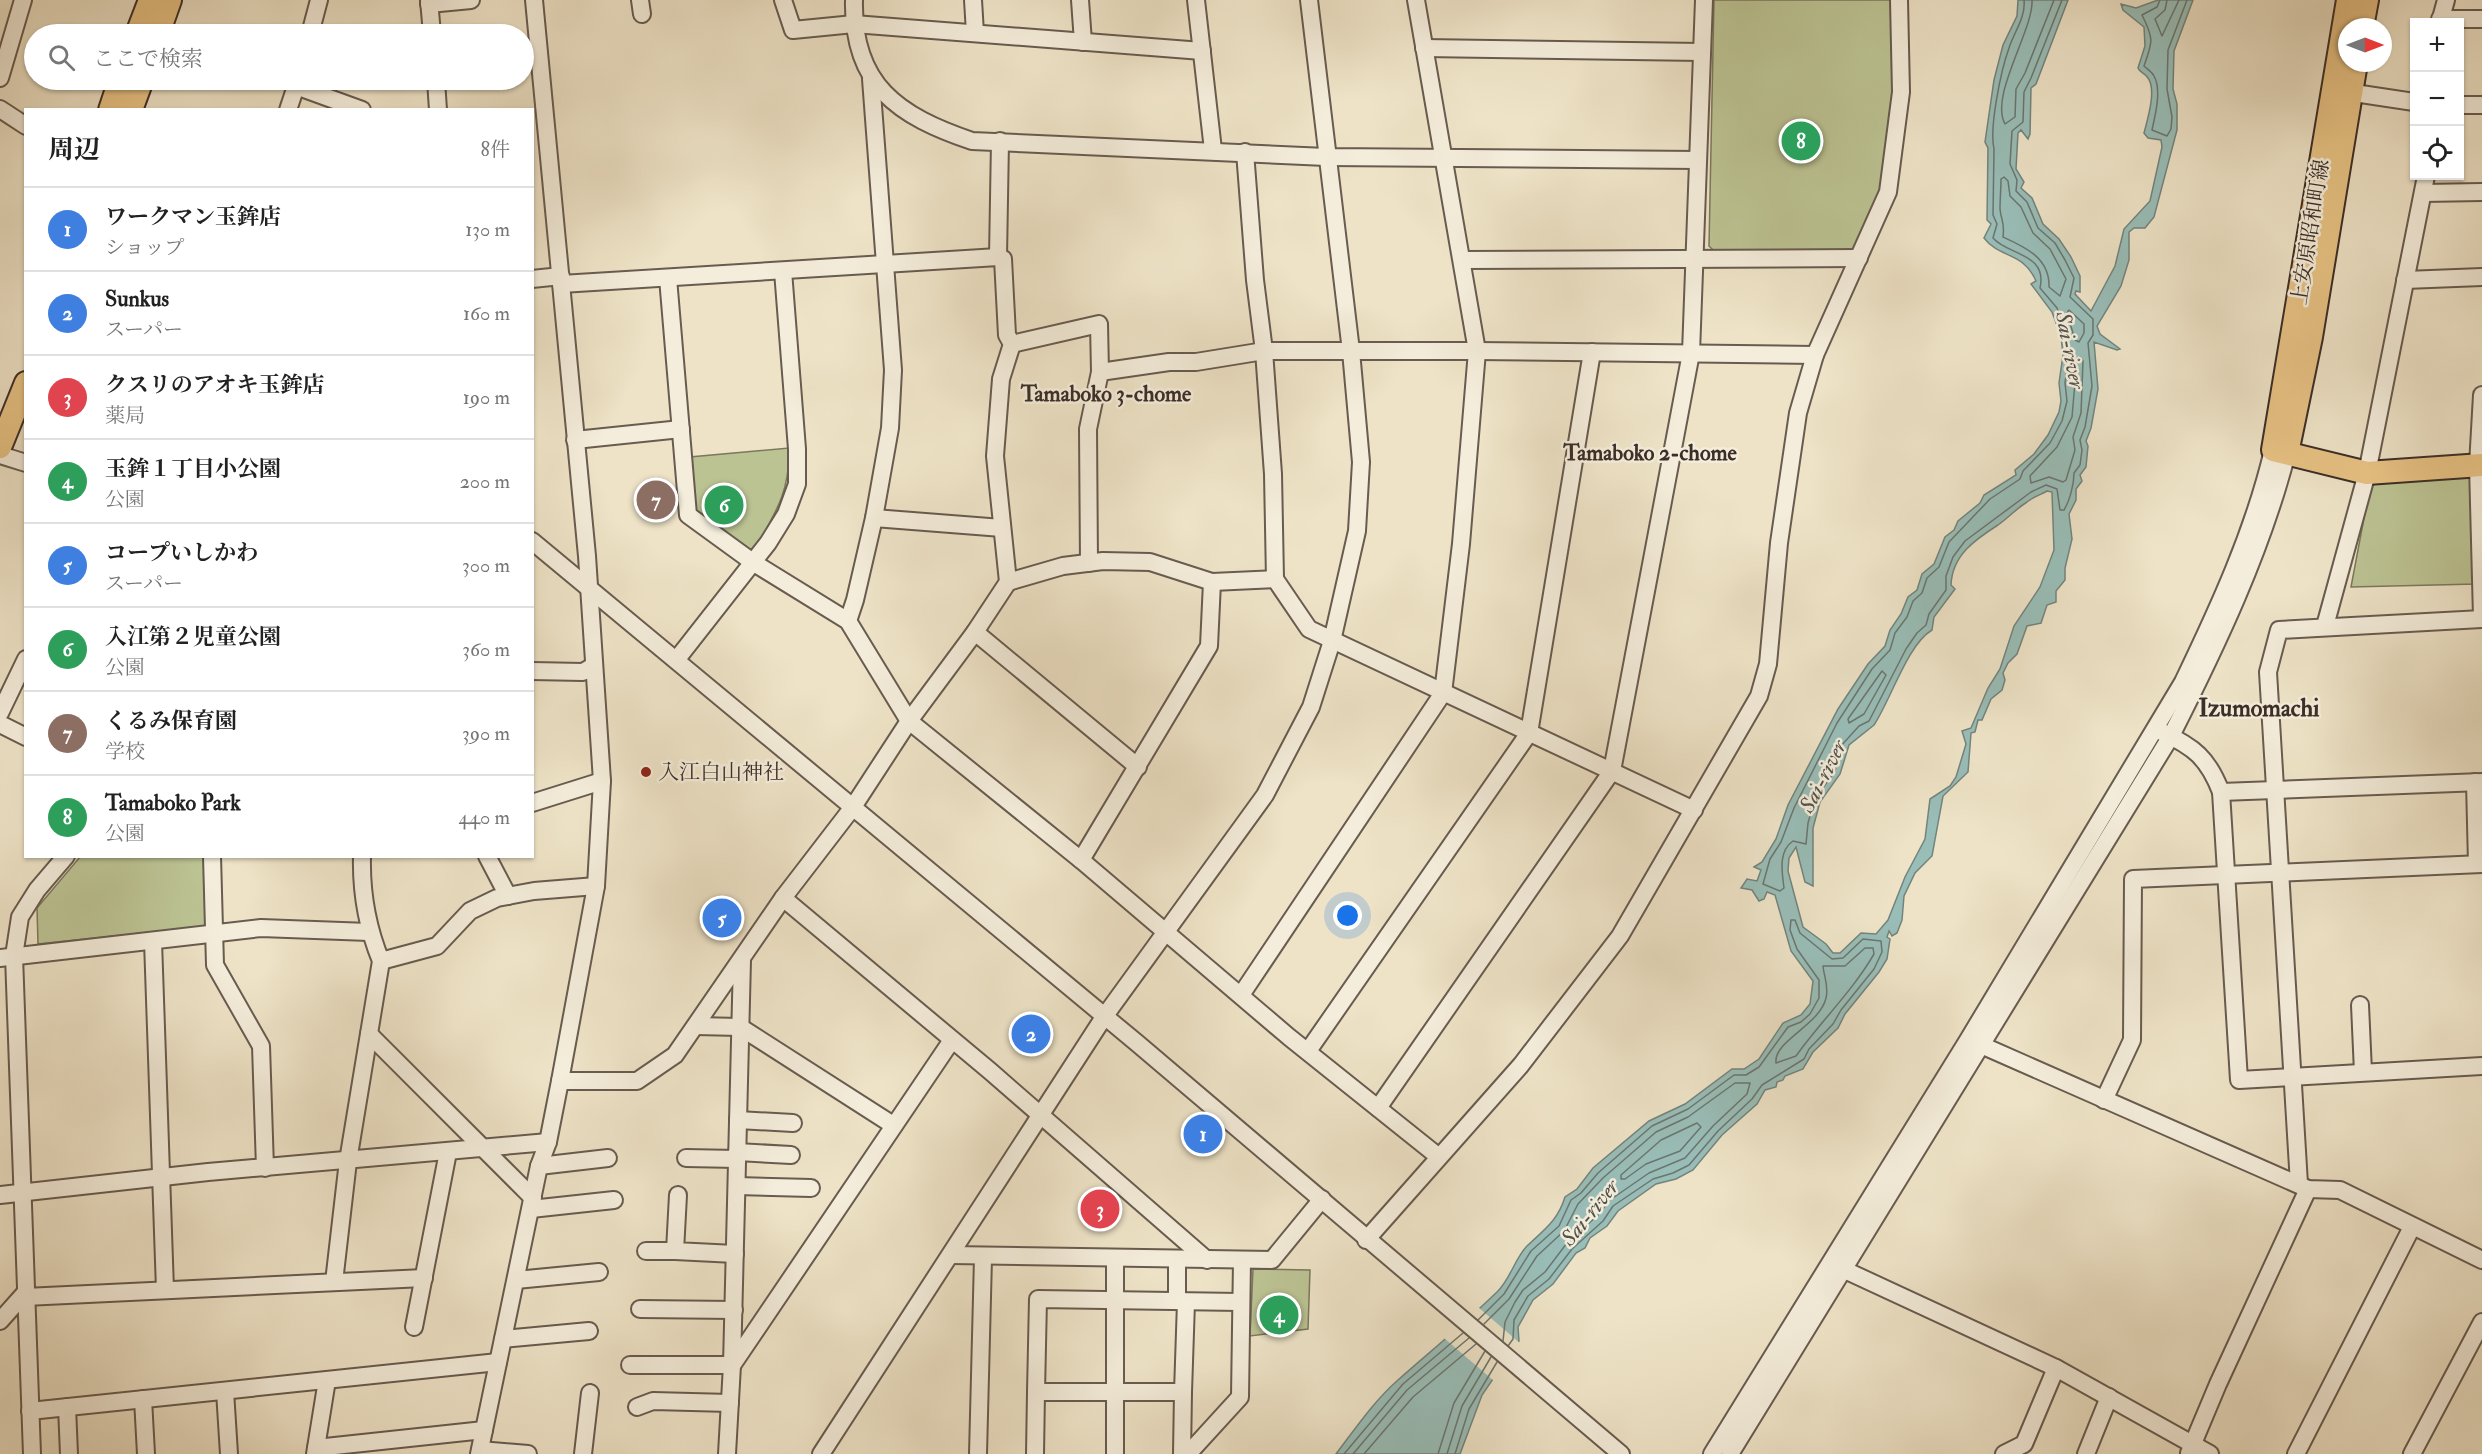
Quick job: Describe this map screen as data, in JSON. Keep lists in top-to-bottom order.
{
  "streets": {
    "main road": ["上安原昭和町線"]
  },
  "districts": ["Tamaboko 3-chome", "Tamaboko 2-chome", "Izumomachi"],
  "water": ["Sai-river"],
  "places": ["入江白山神社"],
  "north": "right",
  "page": {
    "map_buttons": ["+", "−"],
    "search": "ここで検索",
    "heading": ["周辺", "8件"],
    "pins": [
      "8",
      "7",
      "6",
      "5",
      "2",
      "1",
      "3",
      "4"
    ],
    "list": [
      {
        "mark": "1",
        "name": "ワークマン玉鉾店",
        "note": "ショップ",
        "value": "130 m"
      },
      {
        "mark": "2",
        "name": "Sunkus",
        "note": "スーパー",
        "value": "160 m"
      },
      {
        "mark": "3",
        "name": "クスリのアオキ玉鉾店",
        "note": "薬局",
        "value": "190 m"
      },
      {
        "mark": "4",
        "name": "玉鉾１丁目小公園",
        "note": "公園",
        "value": "200 m"
      },
      {
        "mark": "5",
        "name": "コープいしかわ",
        "note": "スーパー",
        "value": "300 m"
      },
      {
        "mark": "6",
        "name": "入江第２児童公園",
        "note": "公園",
        "value": "360 m"
      },
      {
        "mark": "7",
        "name": "くるみ保育園",
        "note": "学校",
        "value": "390 m"
      },
      {
        "mark": "8",
        "name": "Tamaboko Park",
        "note": "公園",
        "value": "440 m"
      }
    ]
  }
}
